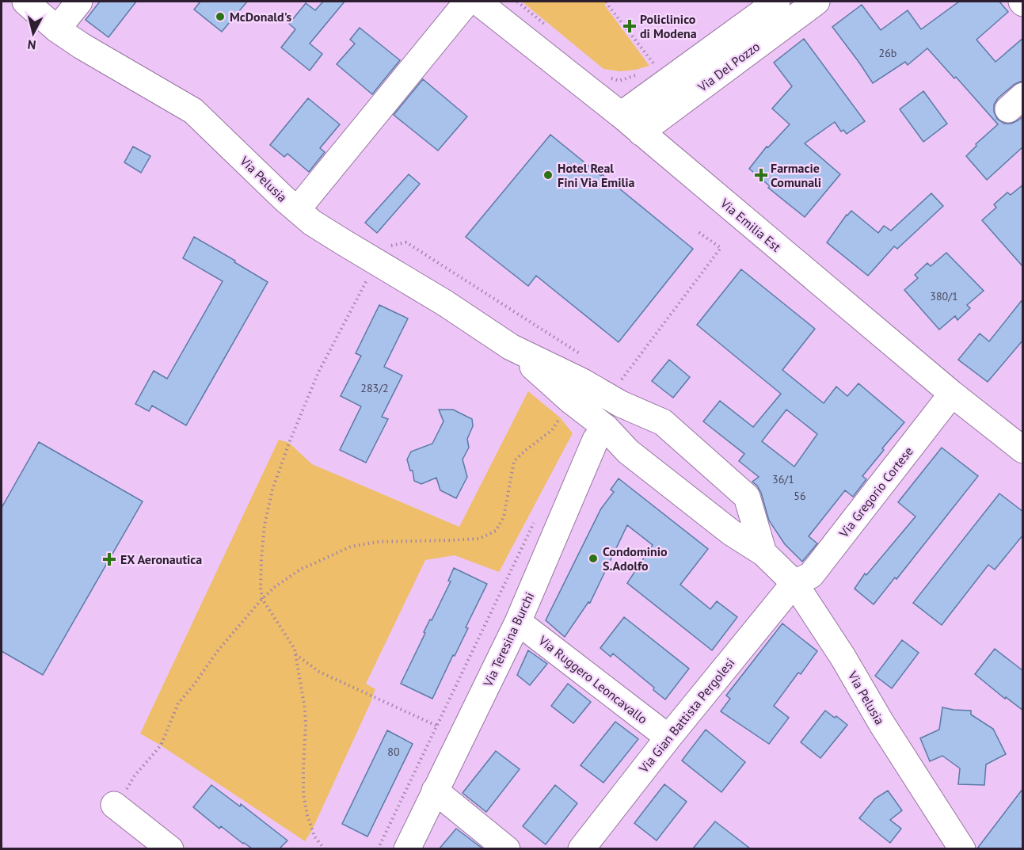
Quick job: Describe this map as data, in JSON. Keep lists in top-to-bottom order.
{
  "streets": {
    "street": [
      "Via Del Pozzo",
      "Via Pelusia",
      "Via Emilia Est",
      "Via Gregorio Cortese",
      "Via Teresina Burchi",
      "Via Ruggero Leoncavallo",
      "Via Gian Battista Pergolesi"
    ]
  },
  "crossings": [
    ["Via Del Pozzo", "Via Emilia Est"],
    ["Via Pelusia", "Via Gregorio Cortese"],
    ["Via Pelusia", "Via Teresina Burchi"],
    ["Via Pelusia", "Via Gian Battista Pergolesi"],
    ["Via Emilia Est", "Via Gregorio Cortese"],
    ["Via Gregorio Cortese", "Via Gian Battista Pergolesi"],
    ["Via Teresina Burchi", "Via Ruggero Leoncavallo"],
    ["Via Ruggero Leoncavallo", "Via Gian Battista Pergolesi"]
  ],
  "places": {
    "other": ["McDonald's", "Hotel Real Fini Via Emilia", "Condominio S.Adolfo"],
    "health": ["Policlinico di Modena", "Farmacie Comunali", "EX Aeronautica"]
  },
  "house_numbers": [
    "26b",
    "380/1",
    "283/2",
    "36/1",
    "56",
    "80"
  ],
  "north": "bottom"
}
